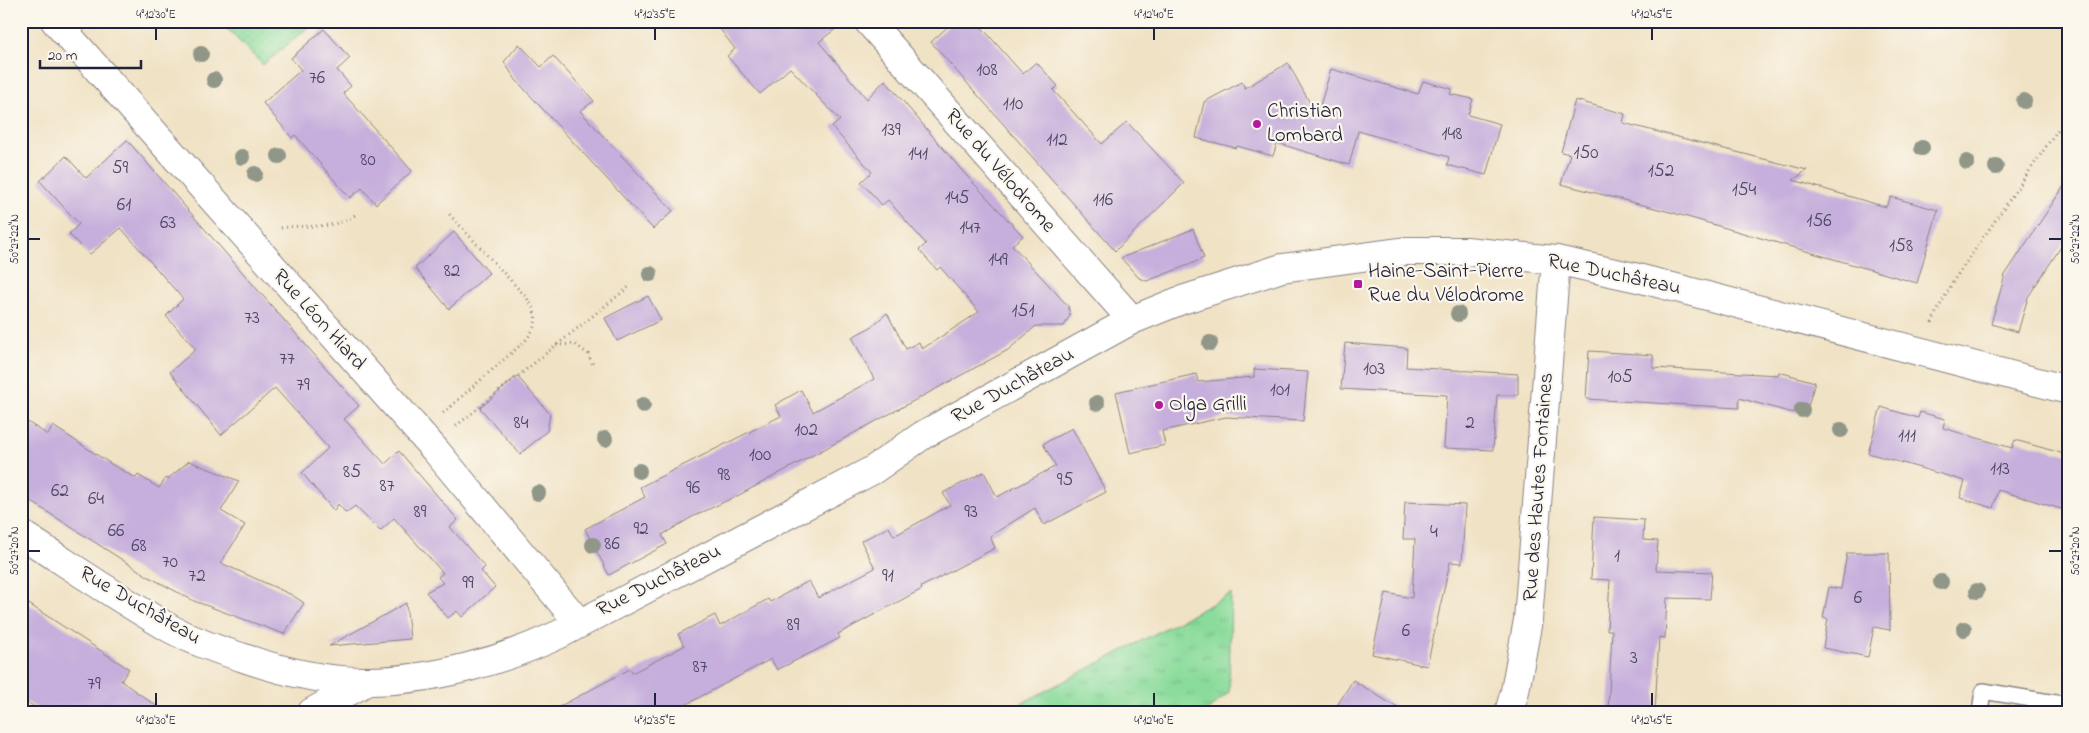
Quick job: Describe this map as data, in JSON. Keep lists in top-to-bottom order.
{
  "streets": {
    "street": [
      "Rue du Vélodrome",
      "Rue Duchâteau",
      "Rue Léon Hiard",
      "Rue des Hautes Fontaines"
    ]
  },
  "crossings": [
    ["Rue du Vélodrome", "Rue Duchâteau"],
    ["Rue Duchâteau", "Rue Léon Hiard"],
    ["Rue Duchâteau", "Rue des Hautes Fontaines"]
  ],
  "places": {
    "other": ["Christian Lombard", "Olga Grilli"],
    "transit": ["Haine-Saint-Pierre Rue du Vélodrome"]
  },
  "house_numbers": [
    "108",
    "76",
    "110",
    "139",
    "148",
    "112",
    "150",
    "141",
    "80",
    "59",
    "152",
    "154",
    "145",
    "116",
    "61",
    "156",
    "63",
    "147",
    "158",
    "149",
    "82",
    "151",
    "73",
    "77",
    "103",
    "105",
    "79",
    "101",
    "84",
    "2",
    "102",
    "111",
    "100",
    "113",
    "85",
    "98",
    "95",
    "87",
    "96",
    "62",
    "64",
    "89",
    "93",
    "92",
    "66",
    "4",
    "86",
    "68",
    "1",
    "70",
    "72",
    "91",
    "99",
    "6",
    "89",
    "6",
    "3",
    "87",
    "79"
  ],
  "scale_bar": "20 m",
  "coordinates": [
    "4°12'30\"E",
    "4°12'35\"E",
    "4°12'40\"E",
    "4°12'45\"E",
    "50°27'22\"N",
    "50°27'20\"N"
  ]
}
